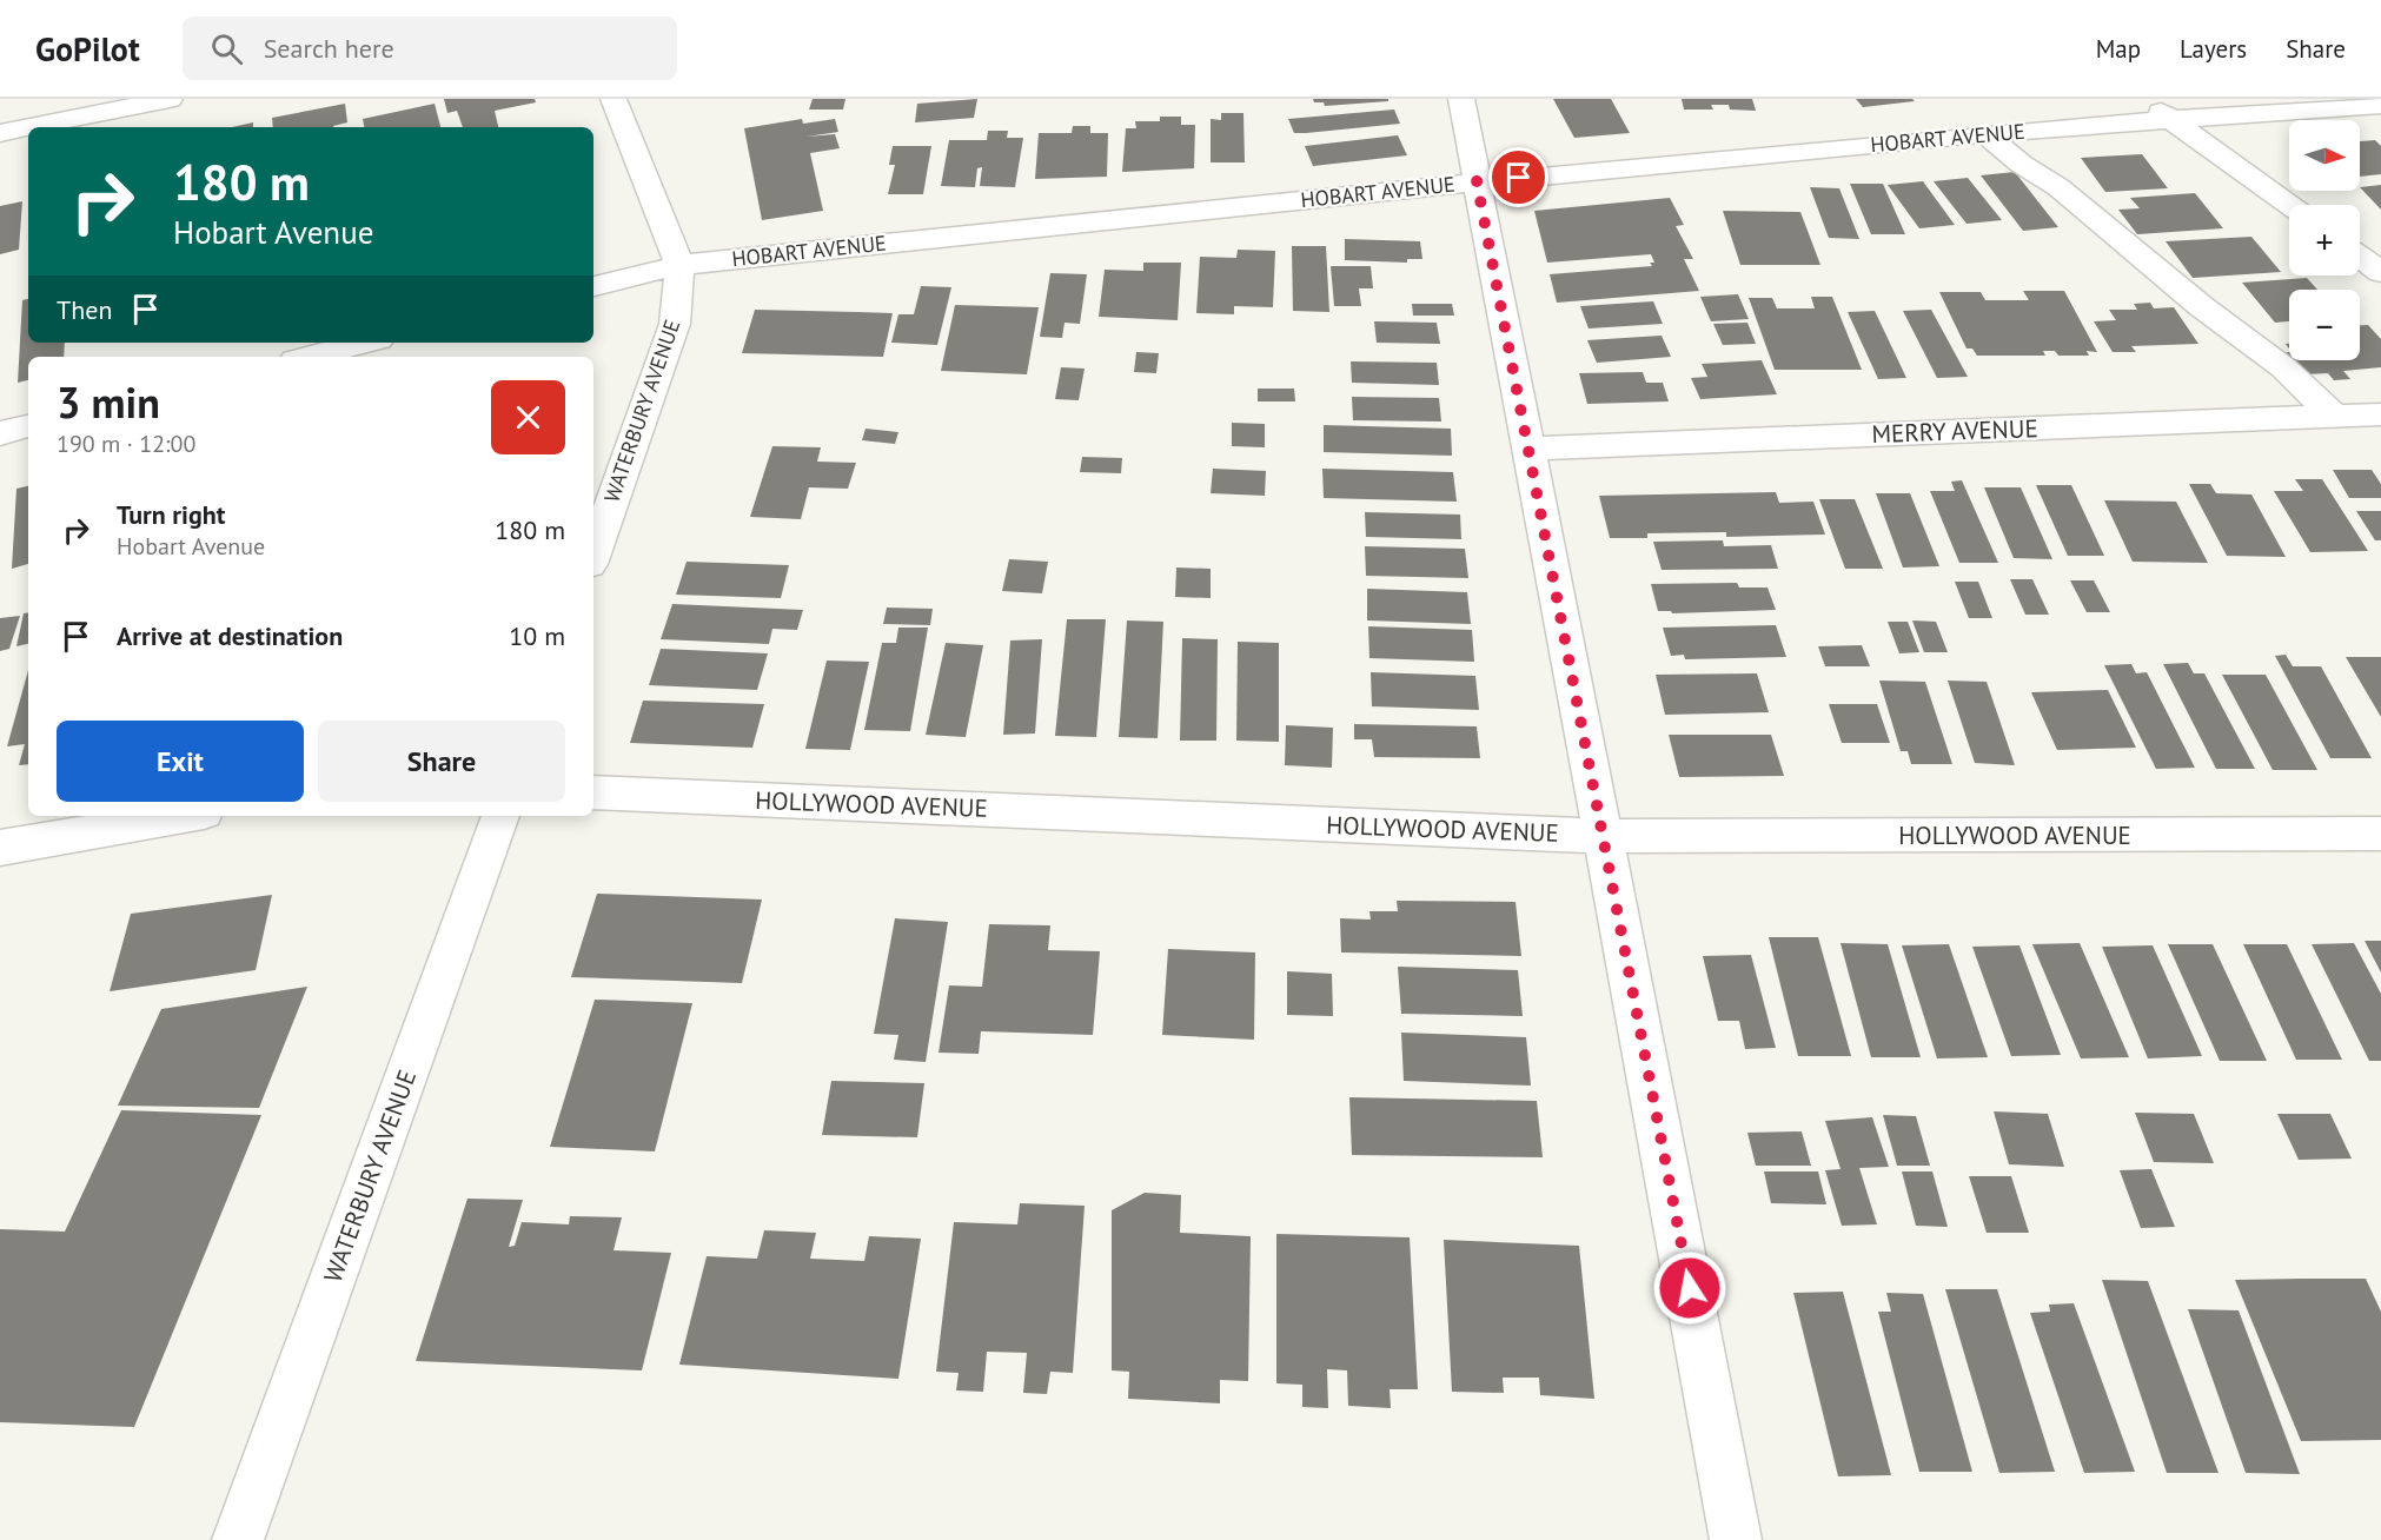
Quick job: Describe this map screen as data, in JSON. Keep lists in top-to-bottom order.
{
  "streets": {
    "street": [
      "HOBART AVENUE",
      "WATERBURY AVENUE",
      "MERRY AVENUE",
      "HOLLYWOOD AVENUE"
    ]
  },
  "crossings": [
    ["HOBART AVENUE", "WATERBURY AVENUE"]
  ],
  "north": "right",
  "page": {
    "header": "GoPilot",
    "search": "Search here",
    "nav": ["Map", "Layers", "Share"],
    "map_buttons": ["+", "−"],
    "turn": ["180 m", "Hobart Avenue"],
    "then": "Then",
    "heading": ["3 min", "190 m · 12:00"],
    "list": [
      {
        "name": "Turn right",
        "note": "Hobart Avenue",
        "value": "180 m"
      },
      {
        "name": "Arrive at destination",
        "value": "10 m"
      }
    ],
    "buttons": ["Exit", "Share"]
  }
}
